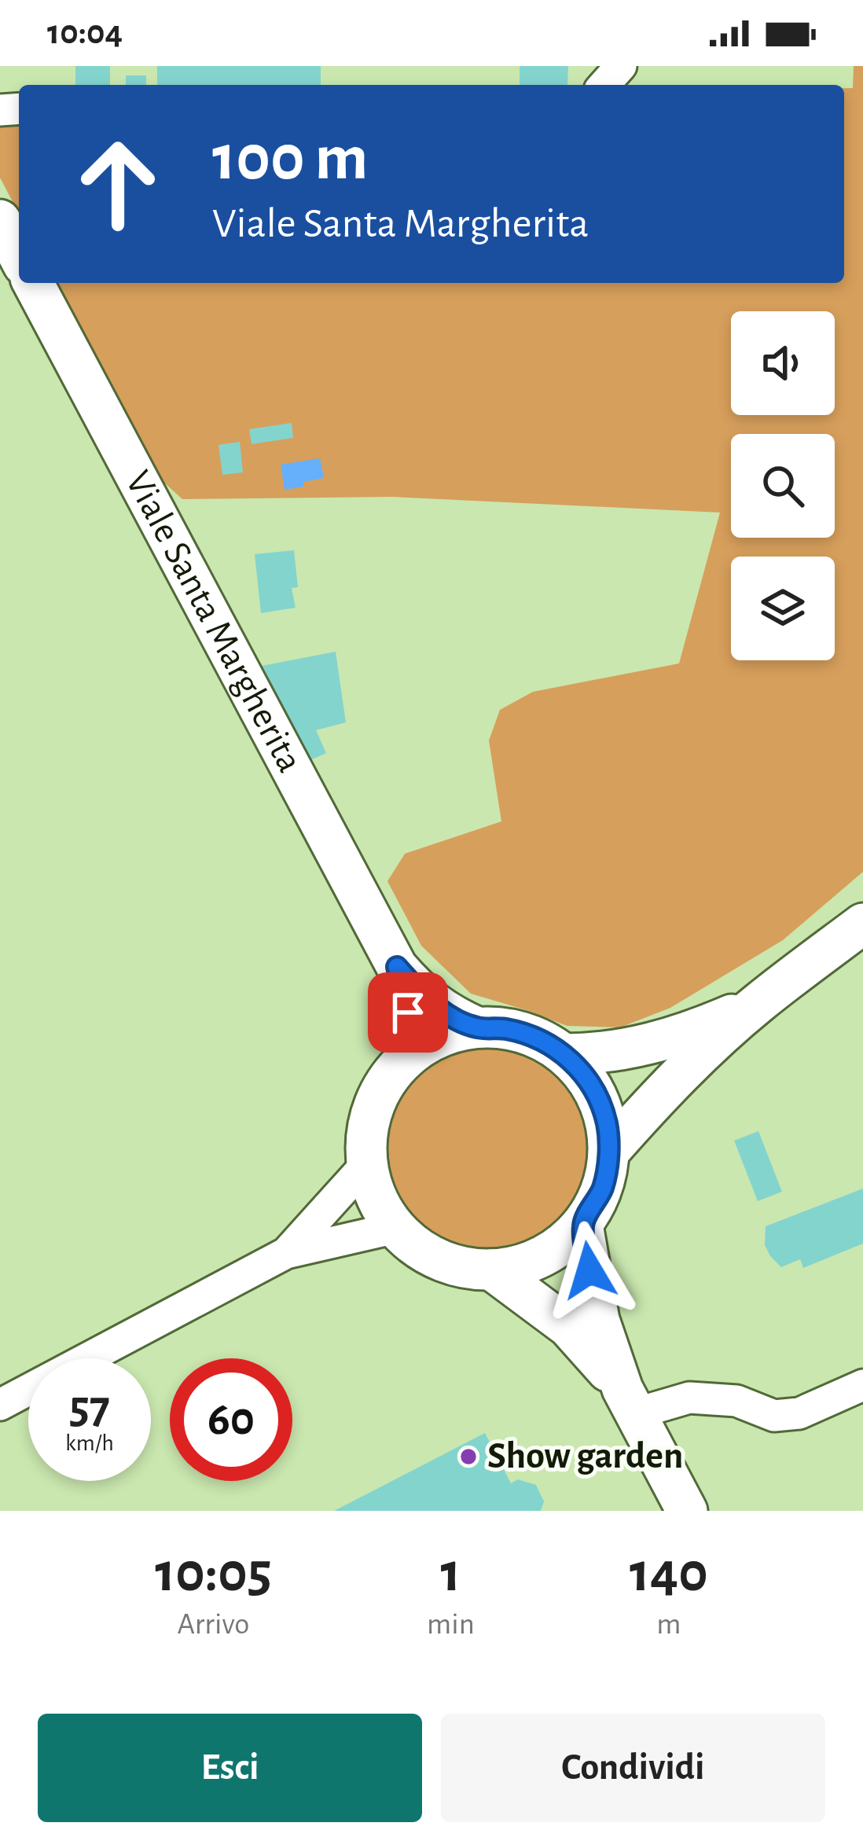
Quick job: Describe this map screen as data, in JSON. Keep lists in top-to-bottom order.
{
  "streets": {
    "main road": ["Viale Santa Margherita"]
  },
  "places": ["Show garden"],
  "page": {
    "status": "10:04",
    "turn": ["100 m", "Viale Santa Margherita"],
    "speed": "57 km/h",
    "limit": "60",
    "eta": [
      "10:05",
      "Arrivo",
      "1",
      "min",
      "140",
      "m"
    ],
    "buttons": ["Esci", "Condividi"]
  }
}
